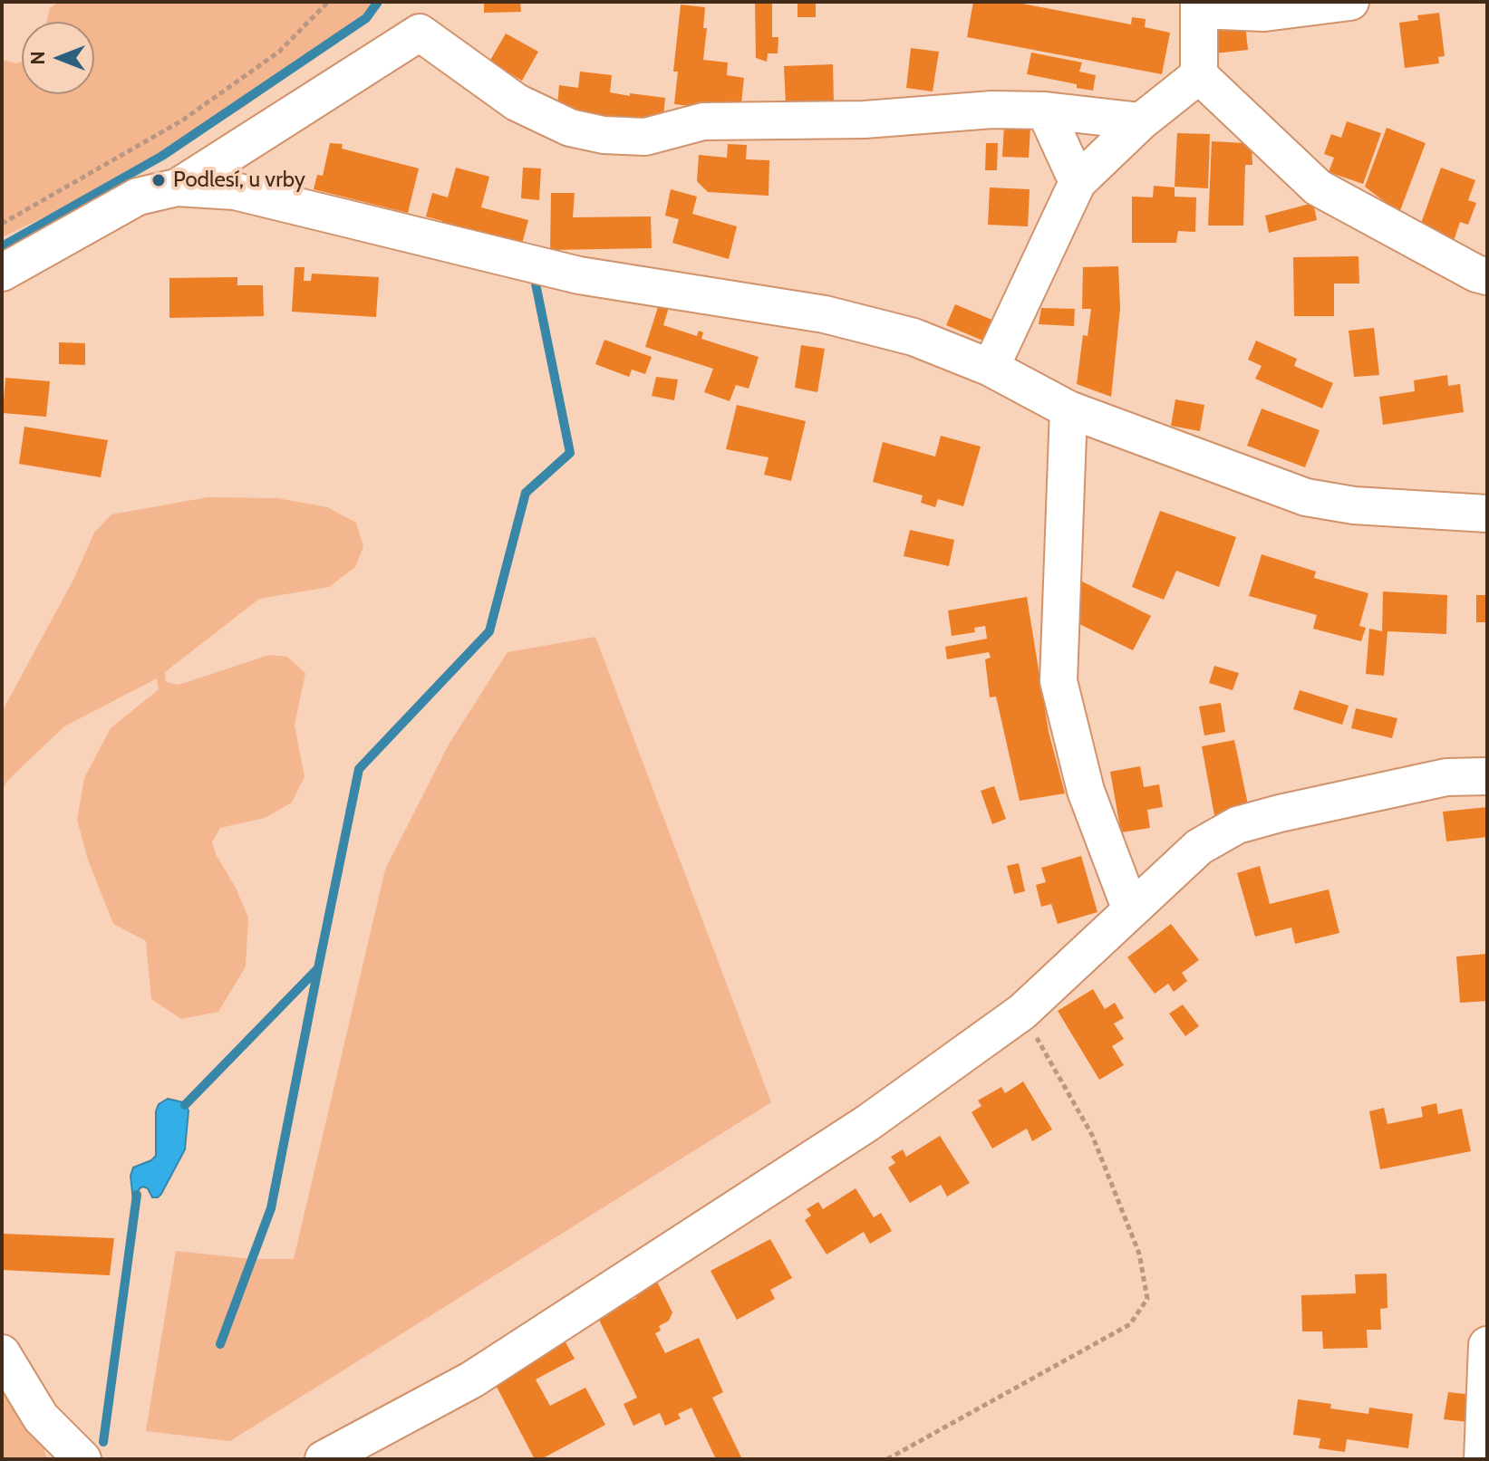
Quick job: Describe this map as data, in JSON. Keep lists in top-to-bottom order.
{
  "places": ["Podlesí, u vrby"],
  "north": "left"
}
